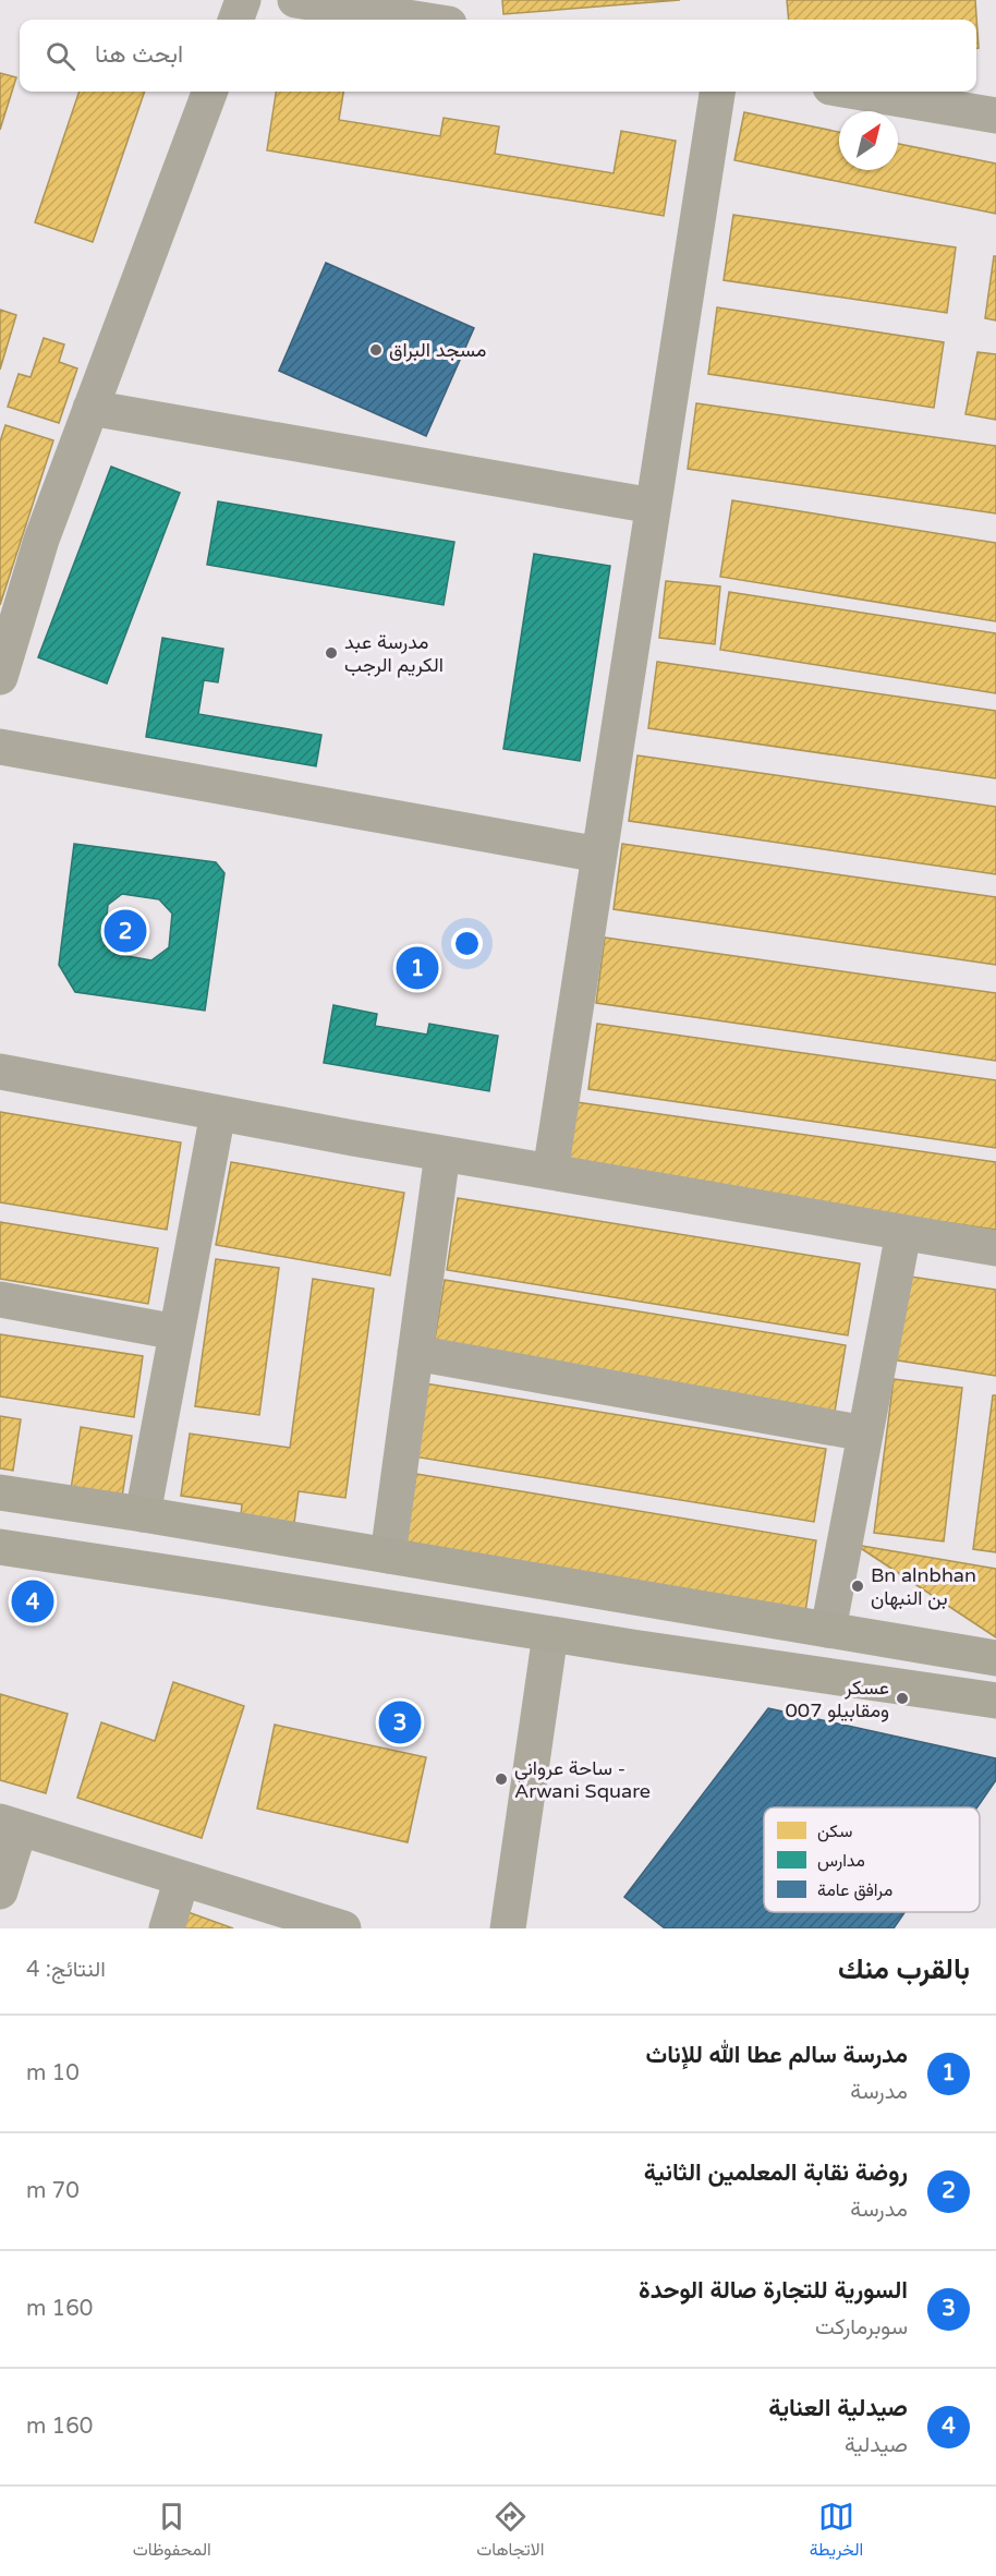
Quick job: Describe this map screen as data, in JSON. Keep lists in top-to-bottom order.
{
  "places": [
    "مسجد البراق",
    "مدرسة عبد الكريم الرجب",
    "Bn alnbhan بن النبهان",
    "عسكر ومقابيلو 007",
    "ساحة عرواني - Arwani Square"
  ],
  "legend": ["سكن", "مدارس", "مرافق عامة"],
  "north": "top right",
  "page": {
    "search": "ابحث هنا",
    "pins": [
      "2",
      "1",
      "4",
      "3"
    ],
    "heading": ["بالقرب منك", "النتائج: 4"],
    "list": [
      {
        "mark": "1",
        "name": "مدرسة سالم عطا الله للإناث",
        "note": "مدرسة",
        "value": "10 m"
      },
      {
        "mark": "2",
        "name": "روضة نقابة المعلمين الثانية",
        "note": "مدرسة",
        "value": "70 m"
      },
      {
        "mark": "3",
        "name": "السورية للتجارة صالة الوحدة",
        "note": "سوبرماركت",
        "value": "160 m"
      },
      {
        "mark": "4",
        "name": "صيدلية العناية",
        "note": "صيدلية",
        "value": "160 m"
      }
    ],
    "nav": ["الخريطة", "الاتجاهات", "المحفوظات"]
  }
}
